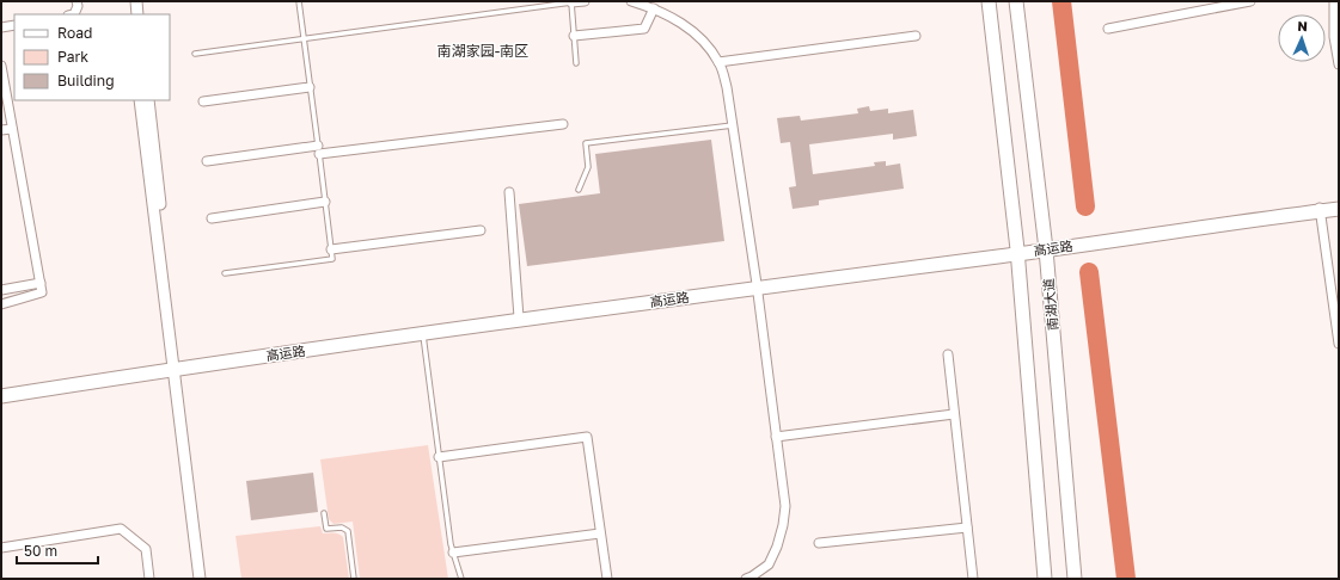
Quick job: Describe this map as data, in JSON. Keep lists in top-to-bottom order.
{
  "streets": {
    "main road": ["高运路", "南湖大道"]
  },
  "crossings": [
    ["高运路", "南湖大道"]
  ],
  "districts": ["南湖家园-南区"],
  "legend": ["Road", "Park", "Building"],
  "scale_bar": "50 m",
  "north": "top"
}
